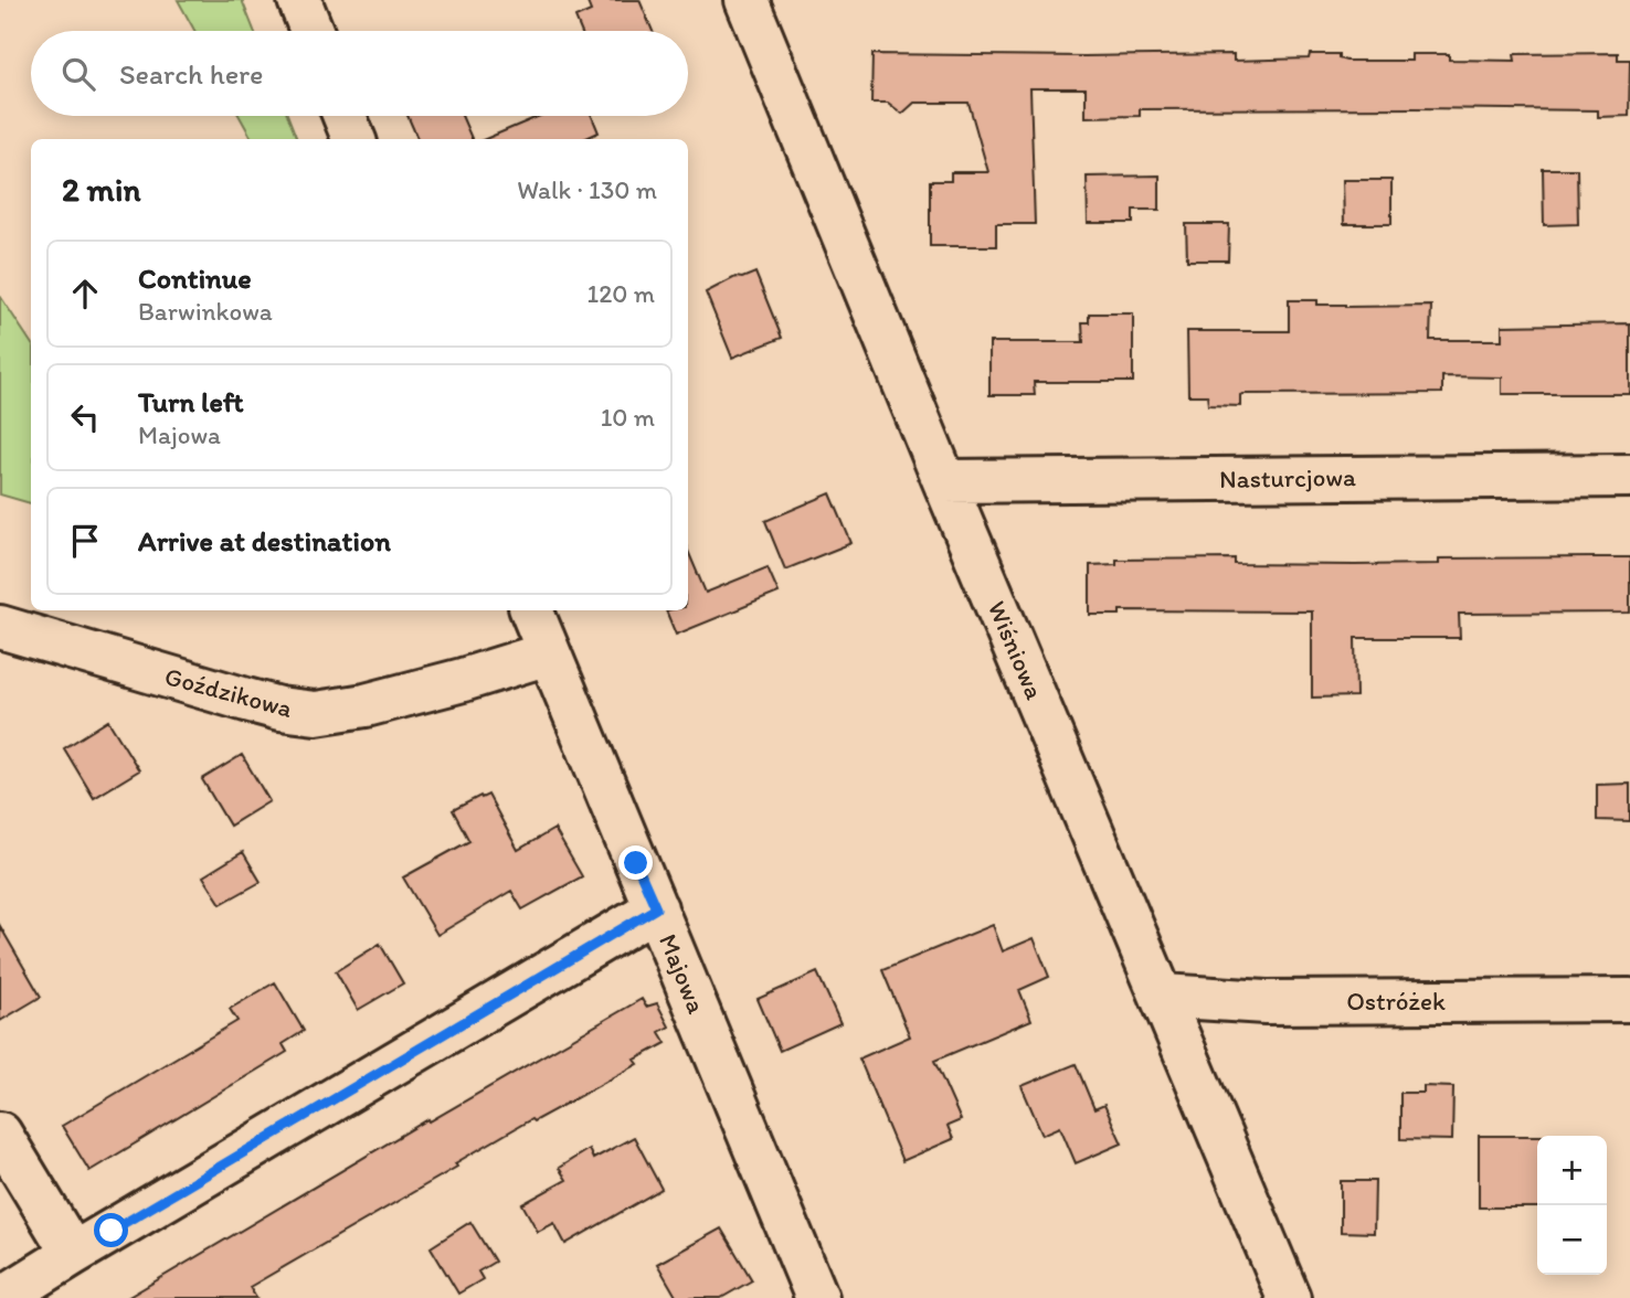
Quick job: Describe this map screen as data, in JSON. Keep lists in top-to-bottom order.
{
  "streets": {
    "street": [
      "Nasturcjowa",
      "Wiśniowa",
      "Goździkowa",
      "Majowa",
      "Ostróżek"
    ]
  },
  "crossings": [
    ["Nasturcjowa", "Wiśniowa"],
    ["Wiśniowa", "Ostróżek"],
    ["Goździkowa", "Majowa"]
  ],
  "page": {
    "search": "Search here",
    "heading": ["2 min", "Walk · 130 m"],
    "list": [
      ["Continue", "Barwinkowa", "120 m"],
      ["Turn left", "Majowa", "10 m"],
      "Arrive at destination"
    ],
    "map_buttons": ["+", "−"]
  }
}
